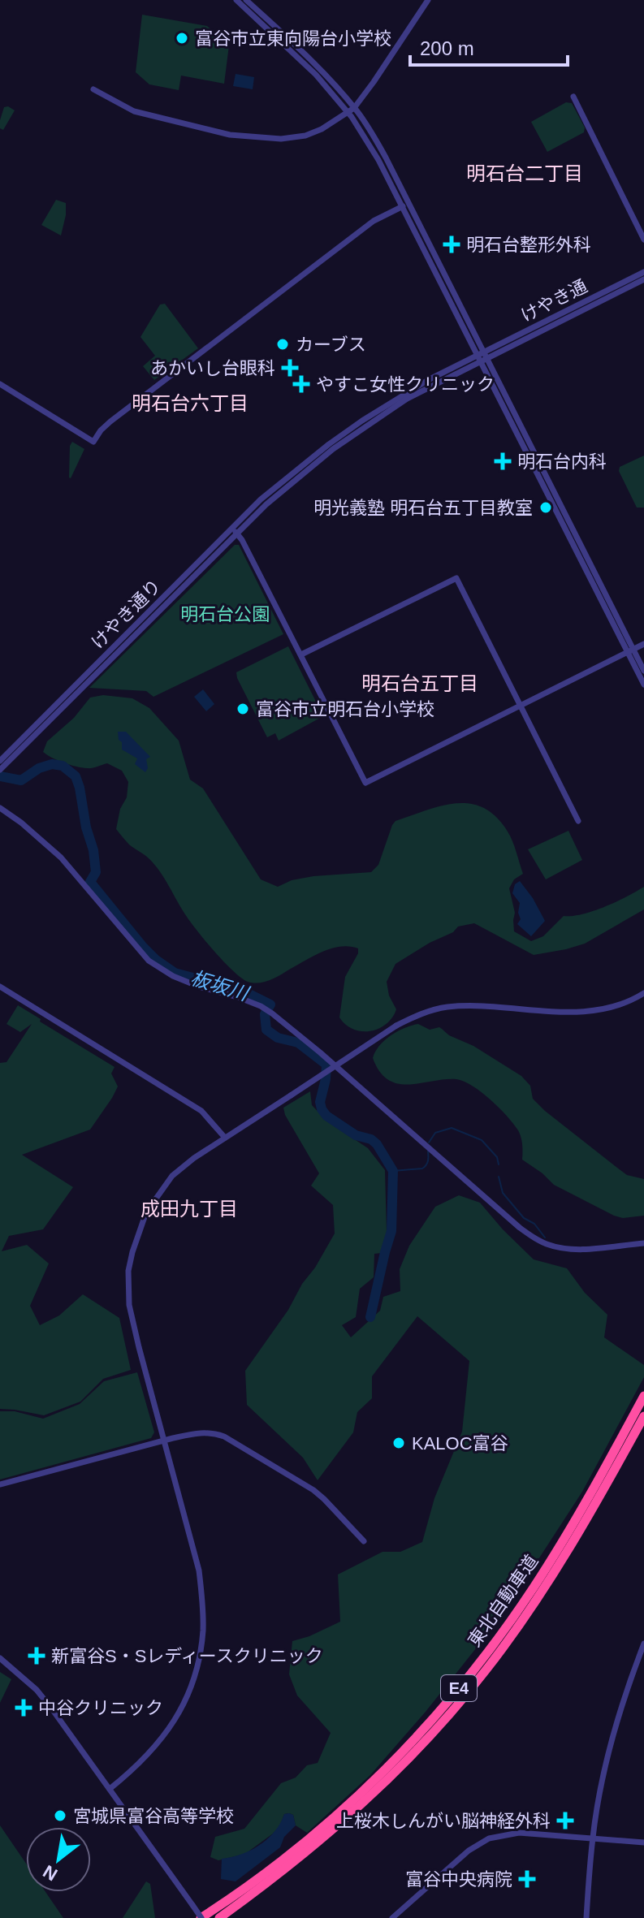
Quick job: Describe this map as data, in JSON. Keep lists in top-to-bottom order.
{
  "streets": {
    "highway": ["東北自動車道", "E4"],
    "street": ["けやき通"]
  },
  "districts": [
    "明石台二丁目",
    "明石台六丁目",
    "明石台五丁目",
    "成田九丁目"
  ],
  "water": ["板坂川"],
  "parks": ["明石台公園"],
  "places": {
    "other": [
      "富谷市立東向陽台小学校",
      "カーブス",
      "明光義塾 明石台五丁目教室",
      "富谷市立明石台小学校",
      "KALOC富谷",
      "宮城県富谷高等学校"
    ],
    "health": [
      "明石台整形外科",
      "あかいし台眼科",
      "やすこ女性クリニック",
      "明石台内科",
      "新富谷S・Sレディースクリニック",
      "中谷クリニック",
      "上桜木しんがい脳神経外科",
      "富谷中央病院"
    ]
  },
  "scale_bar": "200 m",
  "north": "bottom left"
}
